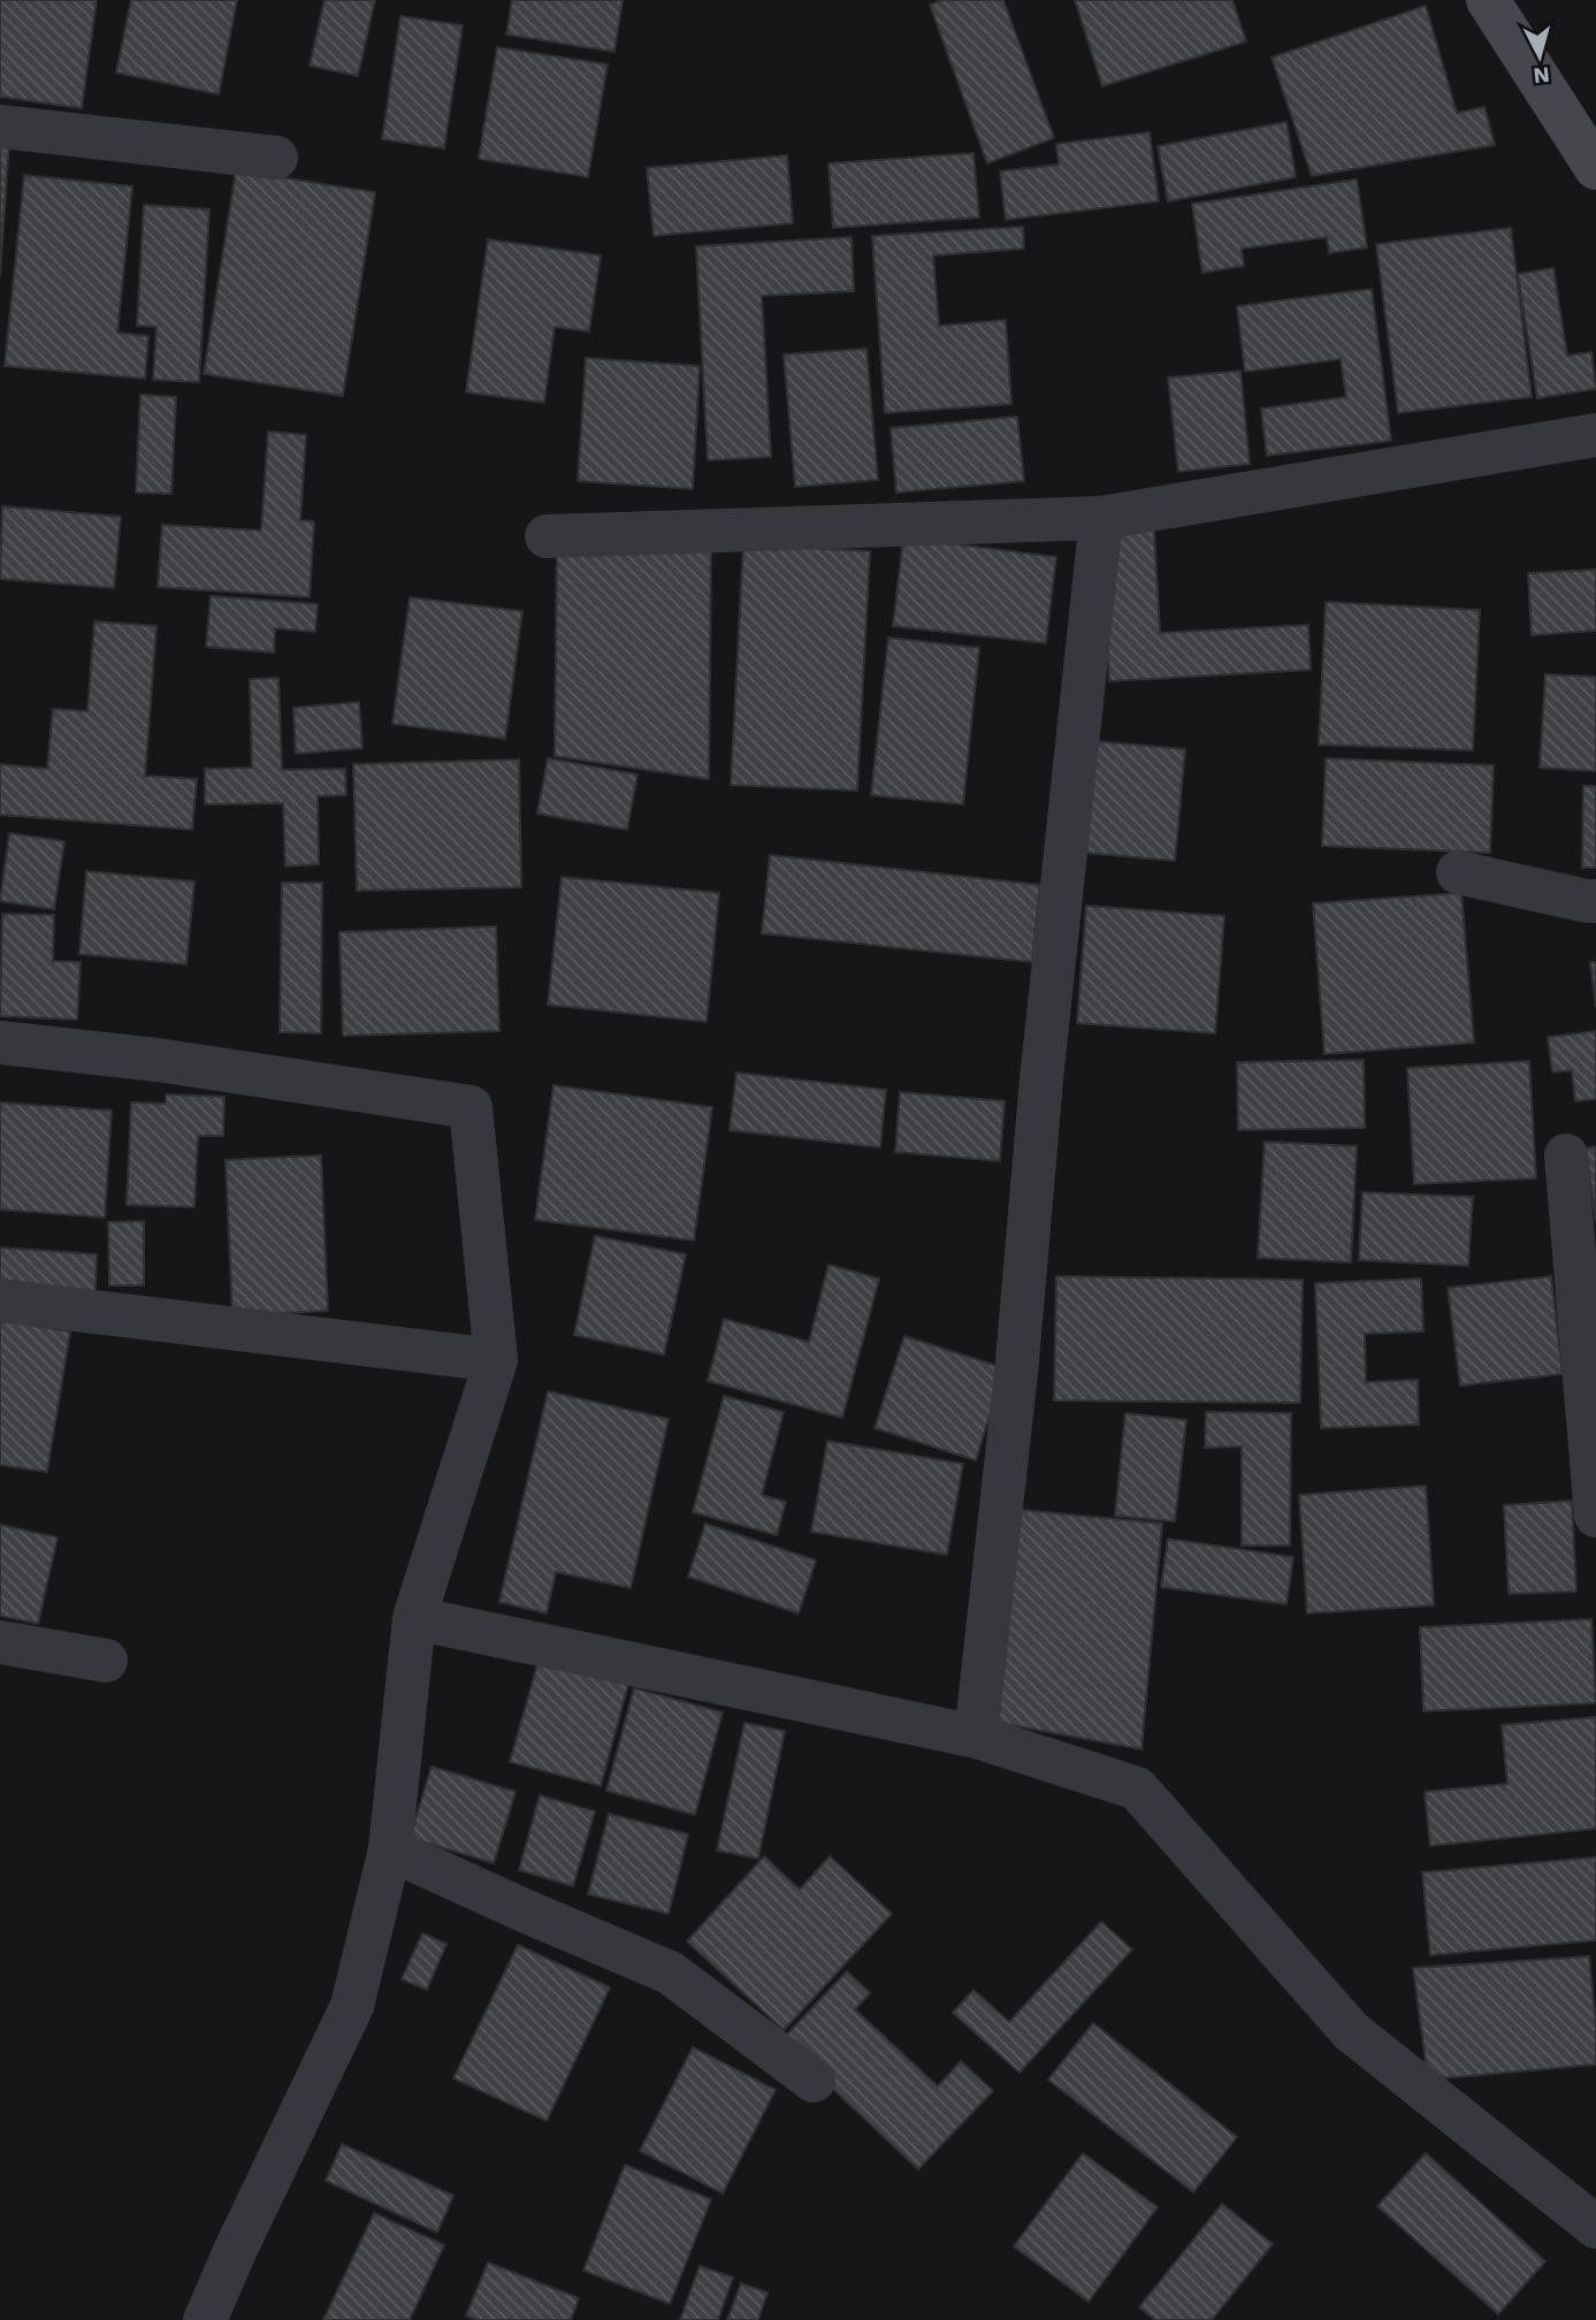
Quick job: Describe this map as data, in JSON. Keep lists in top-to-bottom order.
{
  "north": "bottom"
}
